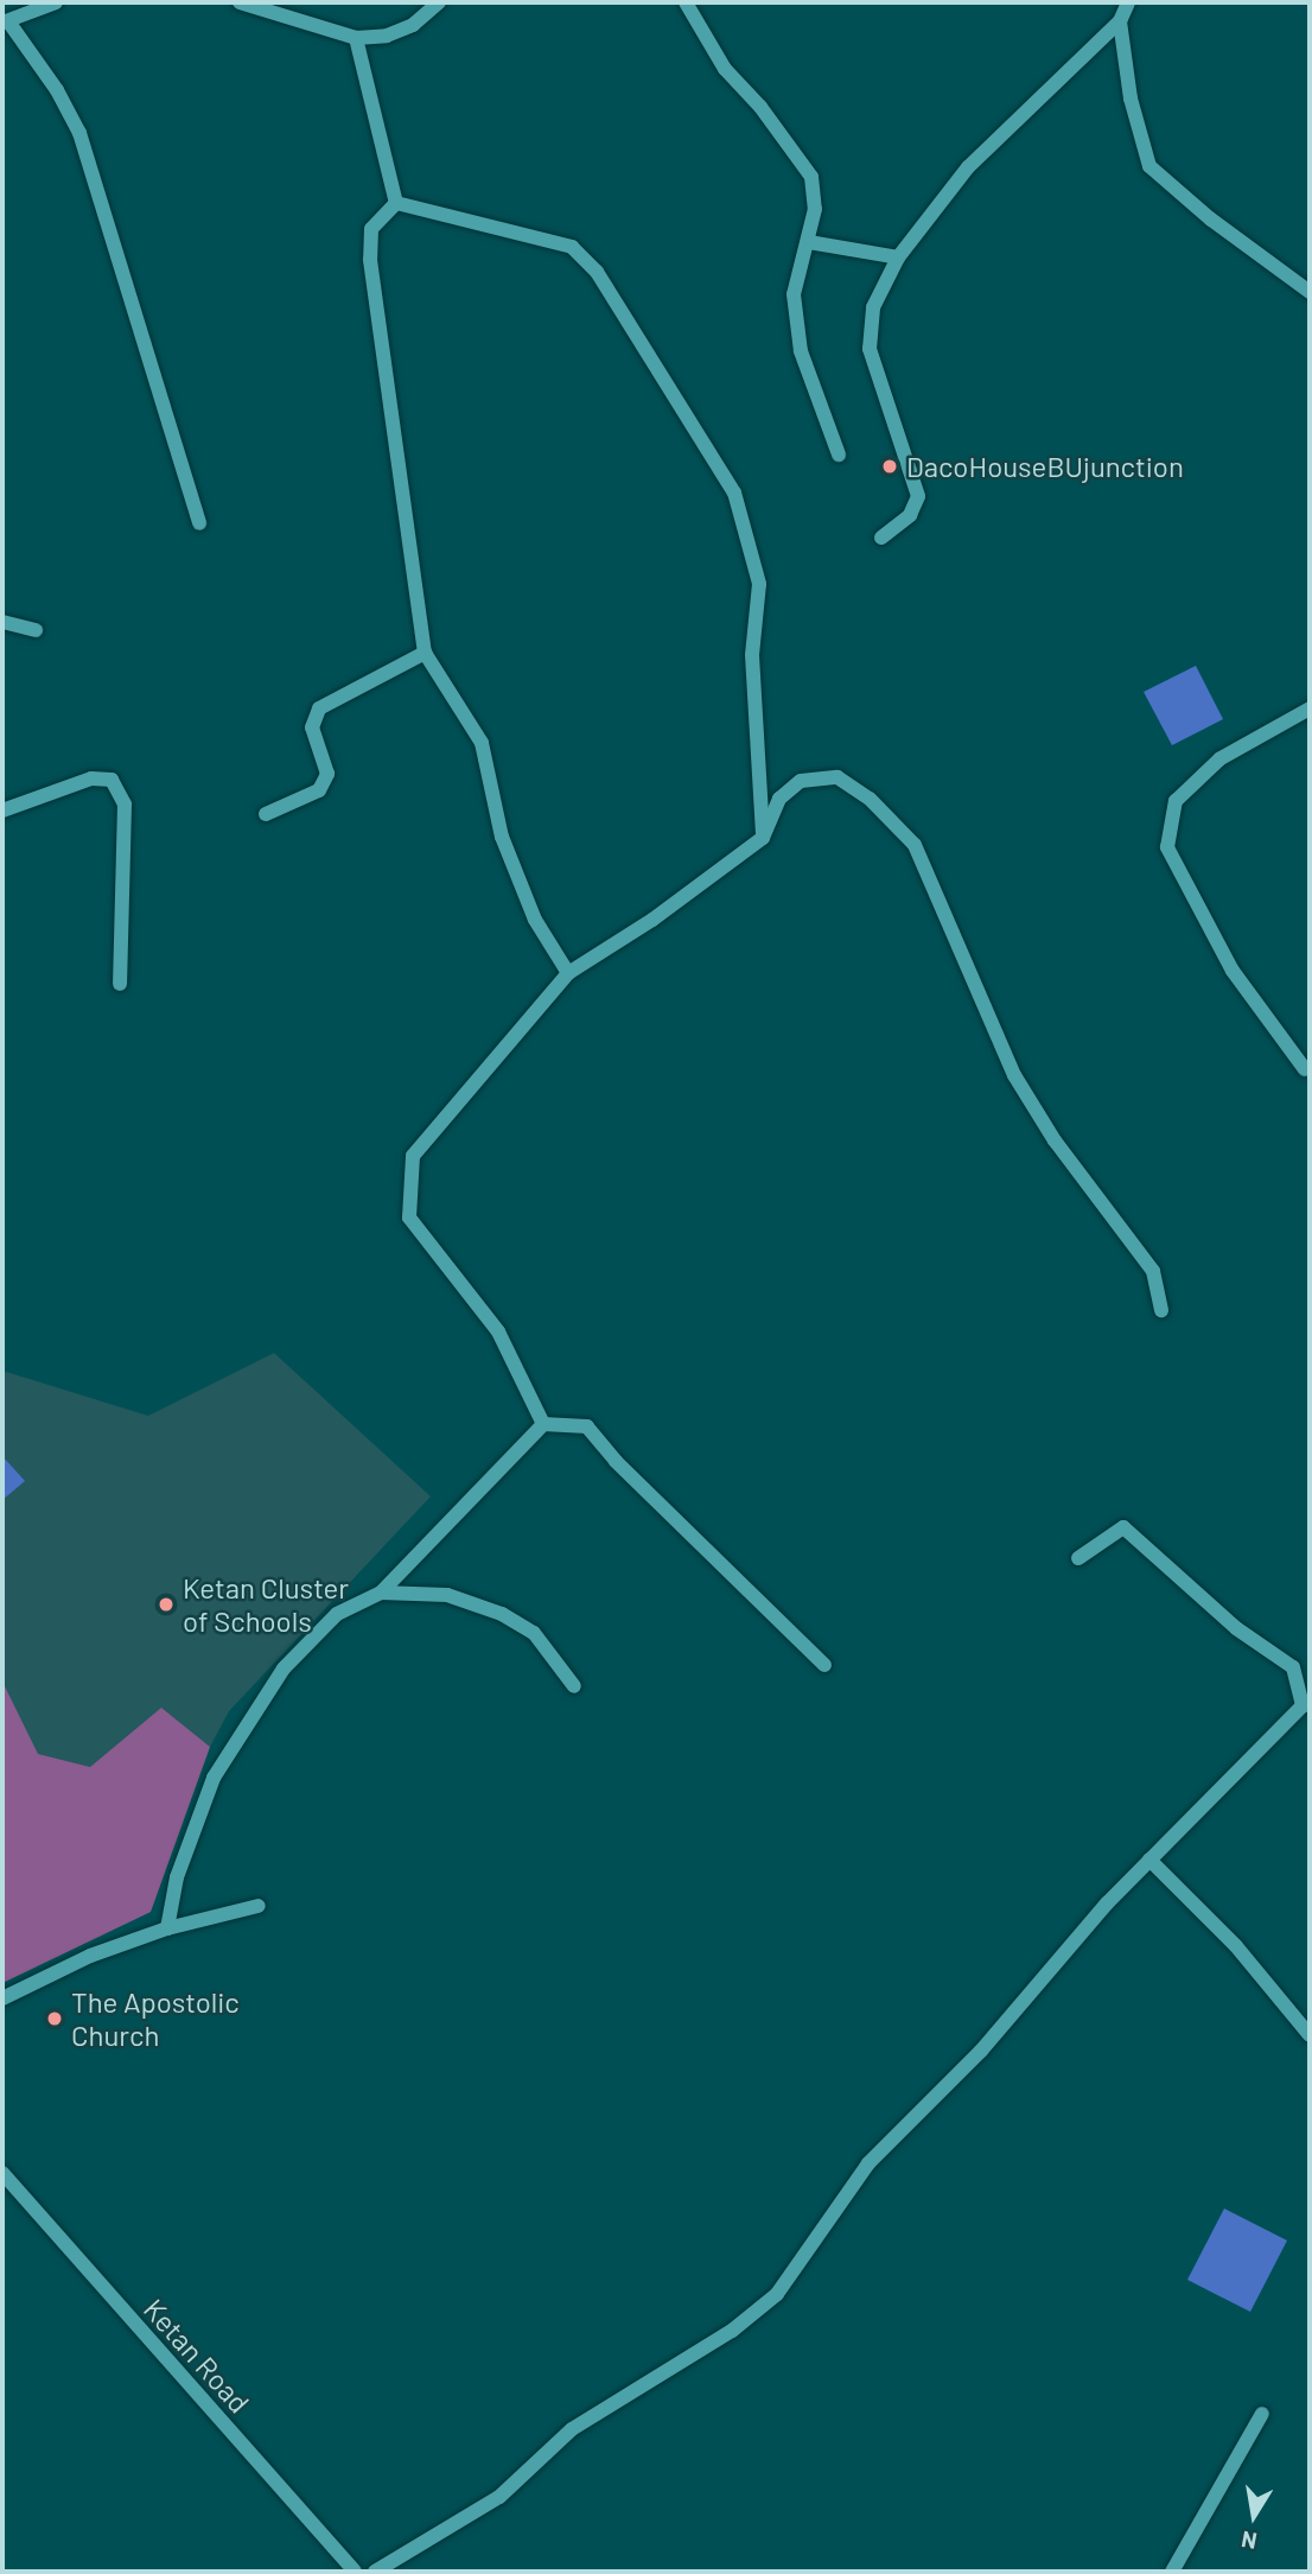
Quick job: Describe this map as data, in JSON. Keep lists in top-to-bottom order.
{
  "streets": {
    "street": ["Ketan Road"]
  },
  "places": ["DacoHouseBUjunction", "Ketan Cluster of Schools", "The Apostolic Church"],
  "north": "bottom"
}
